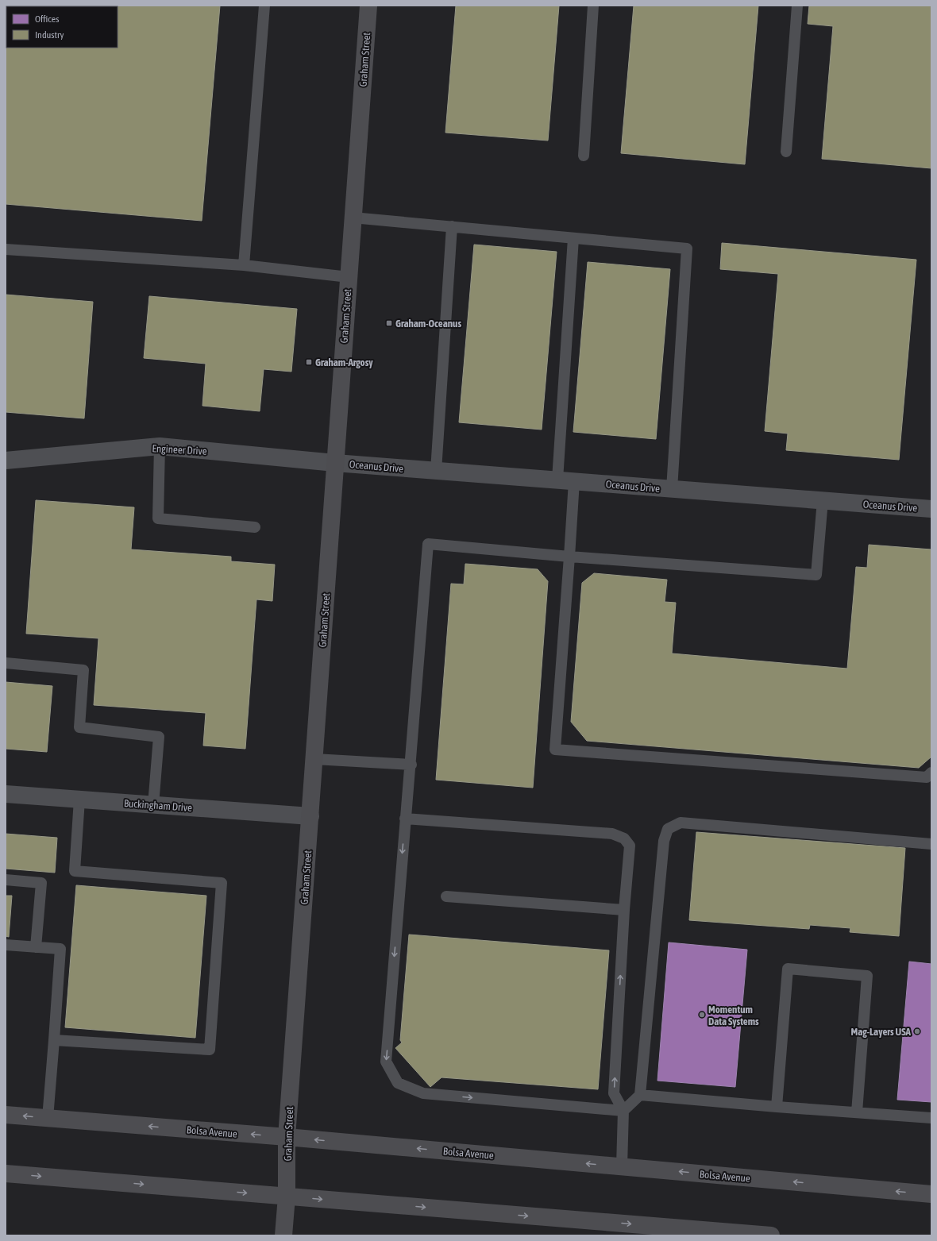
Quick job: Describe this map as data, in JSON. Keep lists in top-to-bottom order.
{
  "streets": {
    "main road": ["Graham Street", "Bolsa Avenue"],
    "street": ["Engineer Drive", "Oceanus Drive", "Buckingham Drive"]
  },
  "crossings": [
    ["Graham Street", "Engineer Drive"],
    ["Graham Street", "Oceanus Drive"],
    ["Graham Street", "Buckingham Drive"],
    ["Graham Street", "Bolsa Avenue"],
    ["Engineer Drive", "Oceanus Drive"]
  ],
  "places": {
    "transit": ["Graham-Oceanus", "Graham-Argosy"],
    "other": ["Momentum Data Systems", "Mag-Layers USA"]
  },
  "legend": ["Offices", "Industry"]
}
